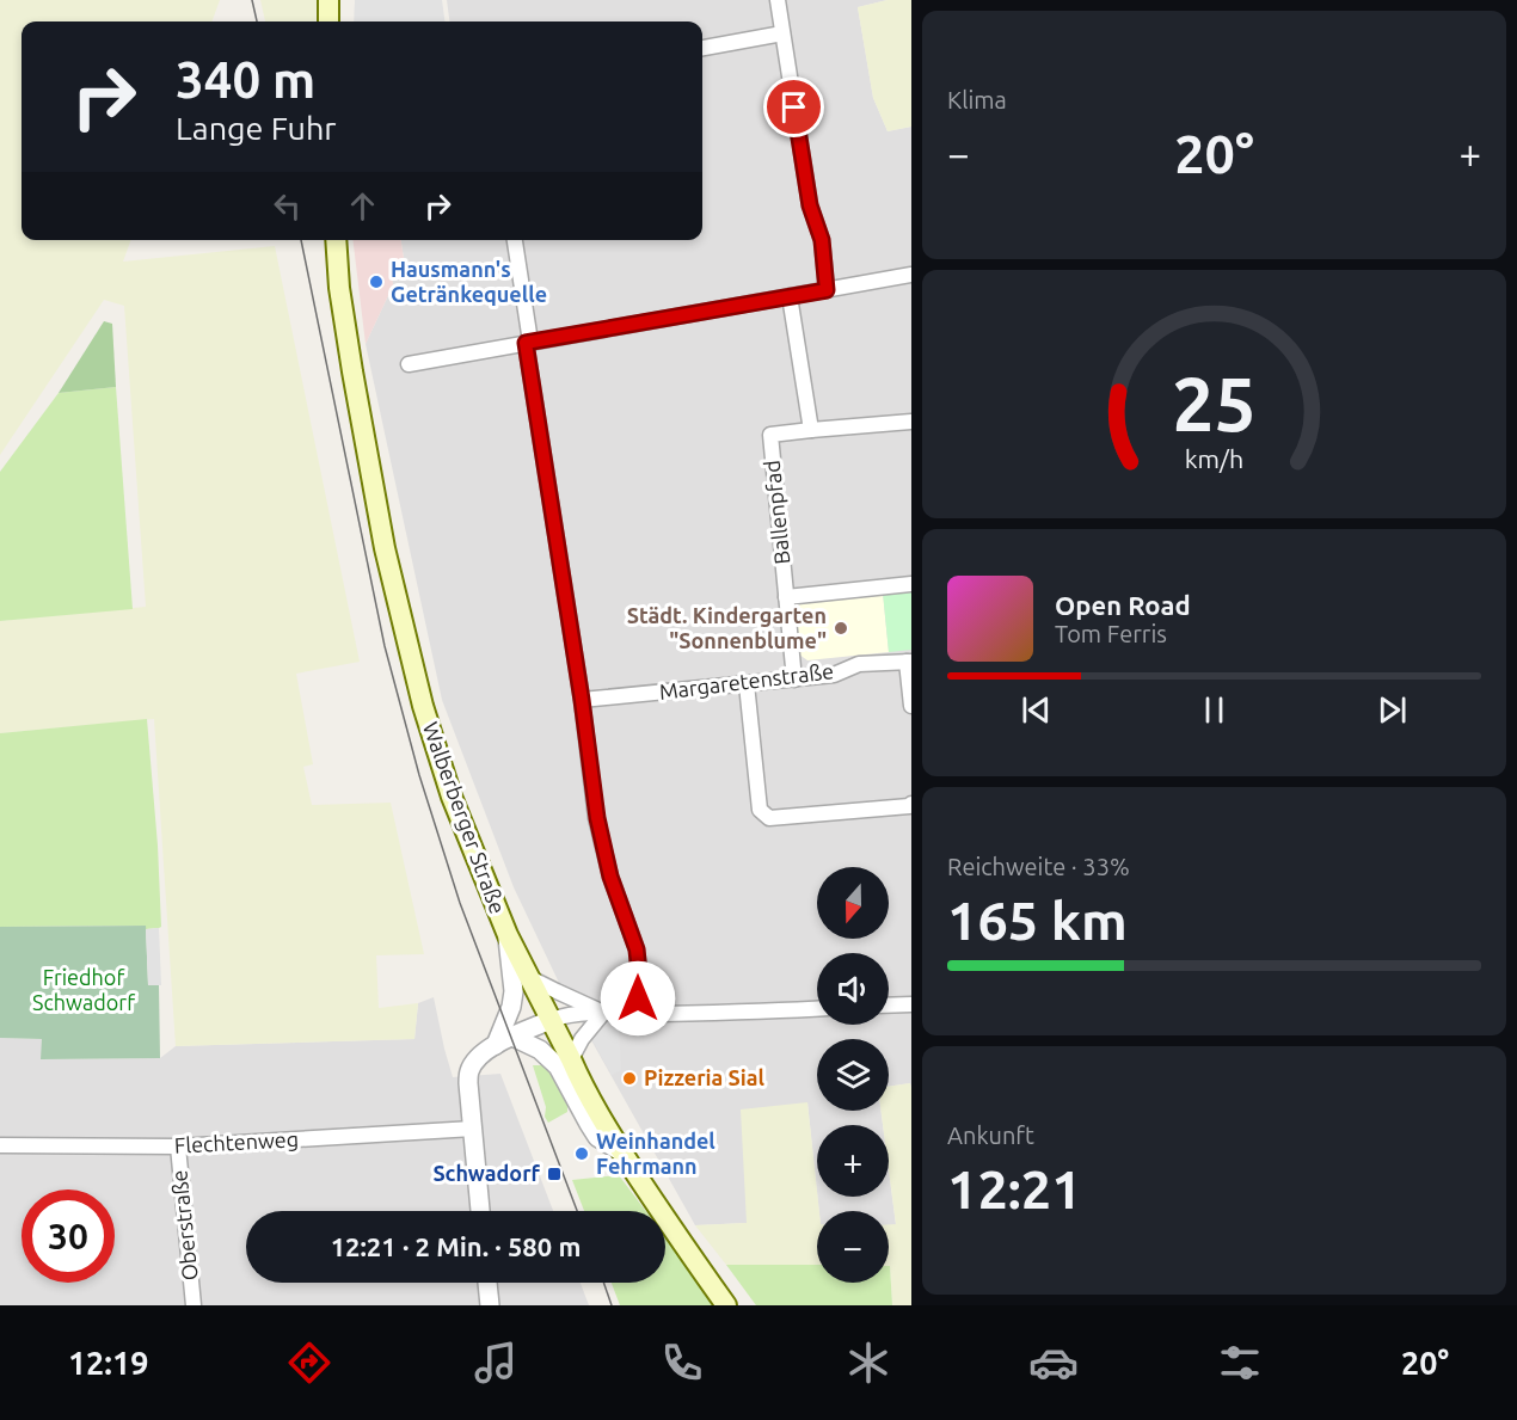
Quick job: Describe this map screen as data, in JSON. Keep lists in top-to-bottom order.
{
  "streets": {
    "main road": ["Walberberger Straße"],
    "street": [
      "Ballenpfad",
      "Margaretenstraße",
      "Flechtenweg",
      "Oberstraße"
    ]
  },
  "crossings": [
    ["Ballenpfad", "Margaretenstraße"],
    ["Flechtenweg", "Oberstraße"]
  ],
  "parks": ["Friedhof Schwadorf"],
  "places": {
    "other": [
      "Hausmann's Getränkequelle",
      "Städt. Kindergarten \"Sonnenblume\"",
      "Pizzeria Sial",
      "Weinhandel Fehrmann"
    ],
    "transit": ["Schwadorf"]
  },
  "north": "bottom",
  "page": {
    "tile": [
      "Klima",
      ["Reichweite · 33%", "165 km"],
      ["Ankunft", "12:21"]
    ],
    "turn": ["340 m", "Lange Fuhr"],
    "heat": ["−", "20°", "+"],
    "song": ["Open Road", "Tom Ferris"],
    "map_buttons": ["+", "−"],
    "limit": "30",
    "trip": "12:21 · 2 Min. · 580 m",
    "tabs": ["12:19", "20°"],
    "gauge": ["25", "km/h"]
  }
}
